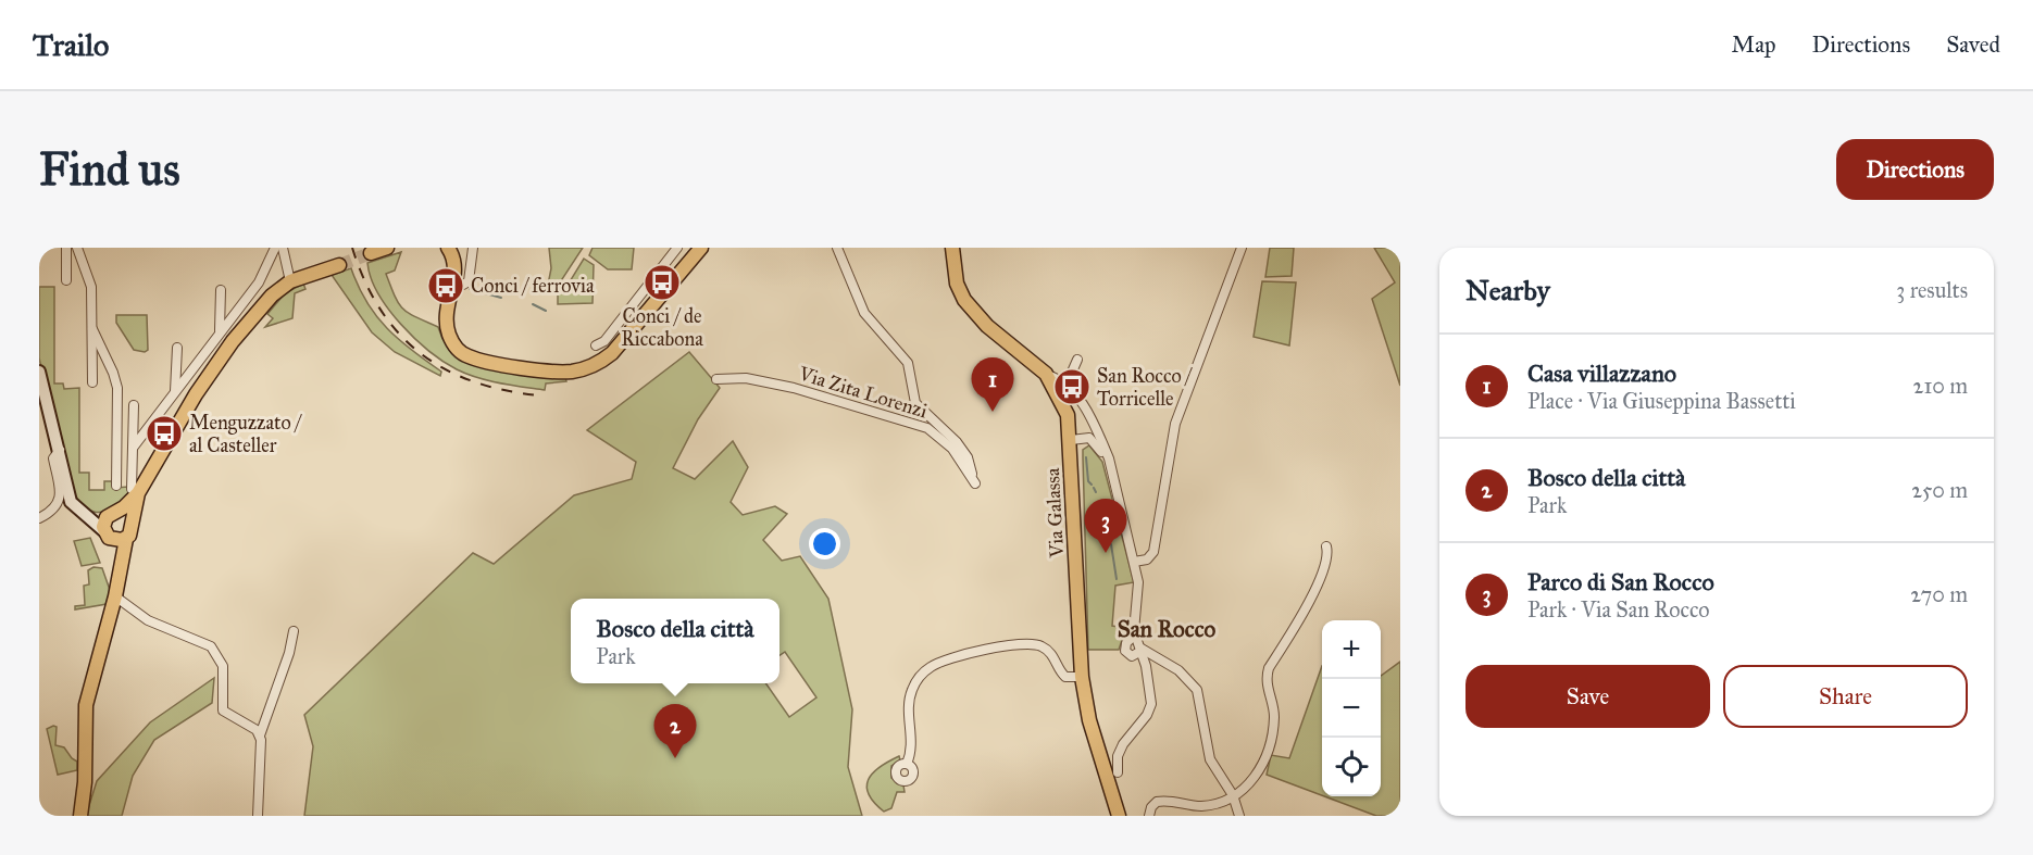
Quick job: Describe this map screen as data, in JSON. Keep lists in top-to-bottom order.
{
  "streets": {
    "main road": ["Via Galassa"],
    "street": ["Via Zita Lorenzi"]
  },
  "districts": ["San Rocco"],
  "places": {
    "bus stop": [
      "Conci / de Riccabona",
      "Conci / ferrovia",
      "San Rocco / Torricelle",
      "Menguzzato / al Casteller"
    ]
  },
  "page": {
    "header": "Trailo",
    "nav": ["Map", "Directions", "Saved"],
    "buttons": [
      "Directions",
      ["Save", "Share"]
    ],
    "title": "Find us",
    "heading": ["Nearby", "3 results"],
    "list": [
      {
        "mark": "1",
        "name": "Casa villazzano",
        "note": "Place · Via Giuseppina Bassetti",
        "value": "210 m"
      },
      {
        "mark": "2",
        "name": "Bosco della città",
        "note": "Park",
        "value": "250 m"
      },
      {
        "mark": "3",
        "name": "Parco di San Rocco",
        "note": "Park · Via San Rocco",
        "value": "270 m"
      }
    ],
    "pins": ["1", "3", "2"],
    "popup": ["Bosco della città", "Park"],
    "map_buttons": ["+", "−"]
  }
}
